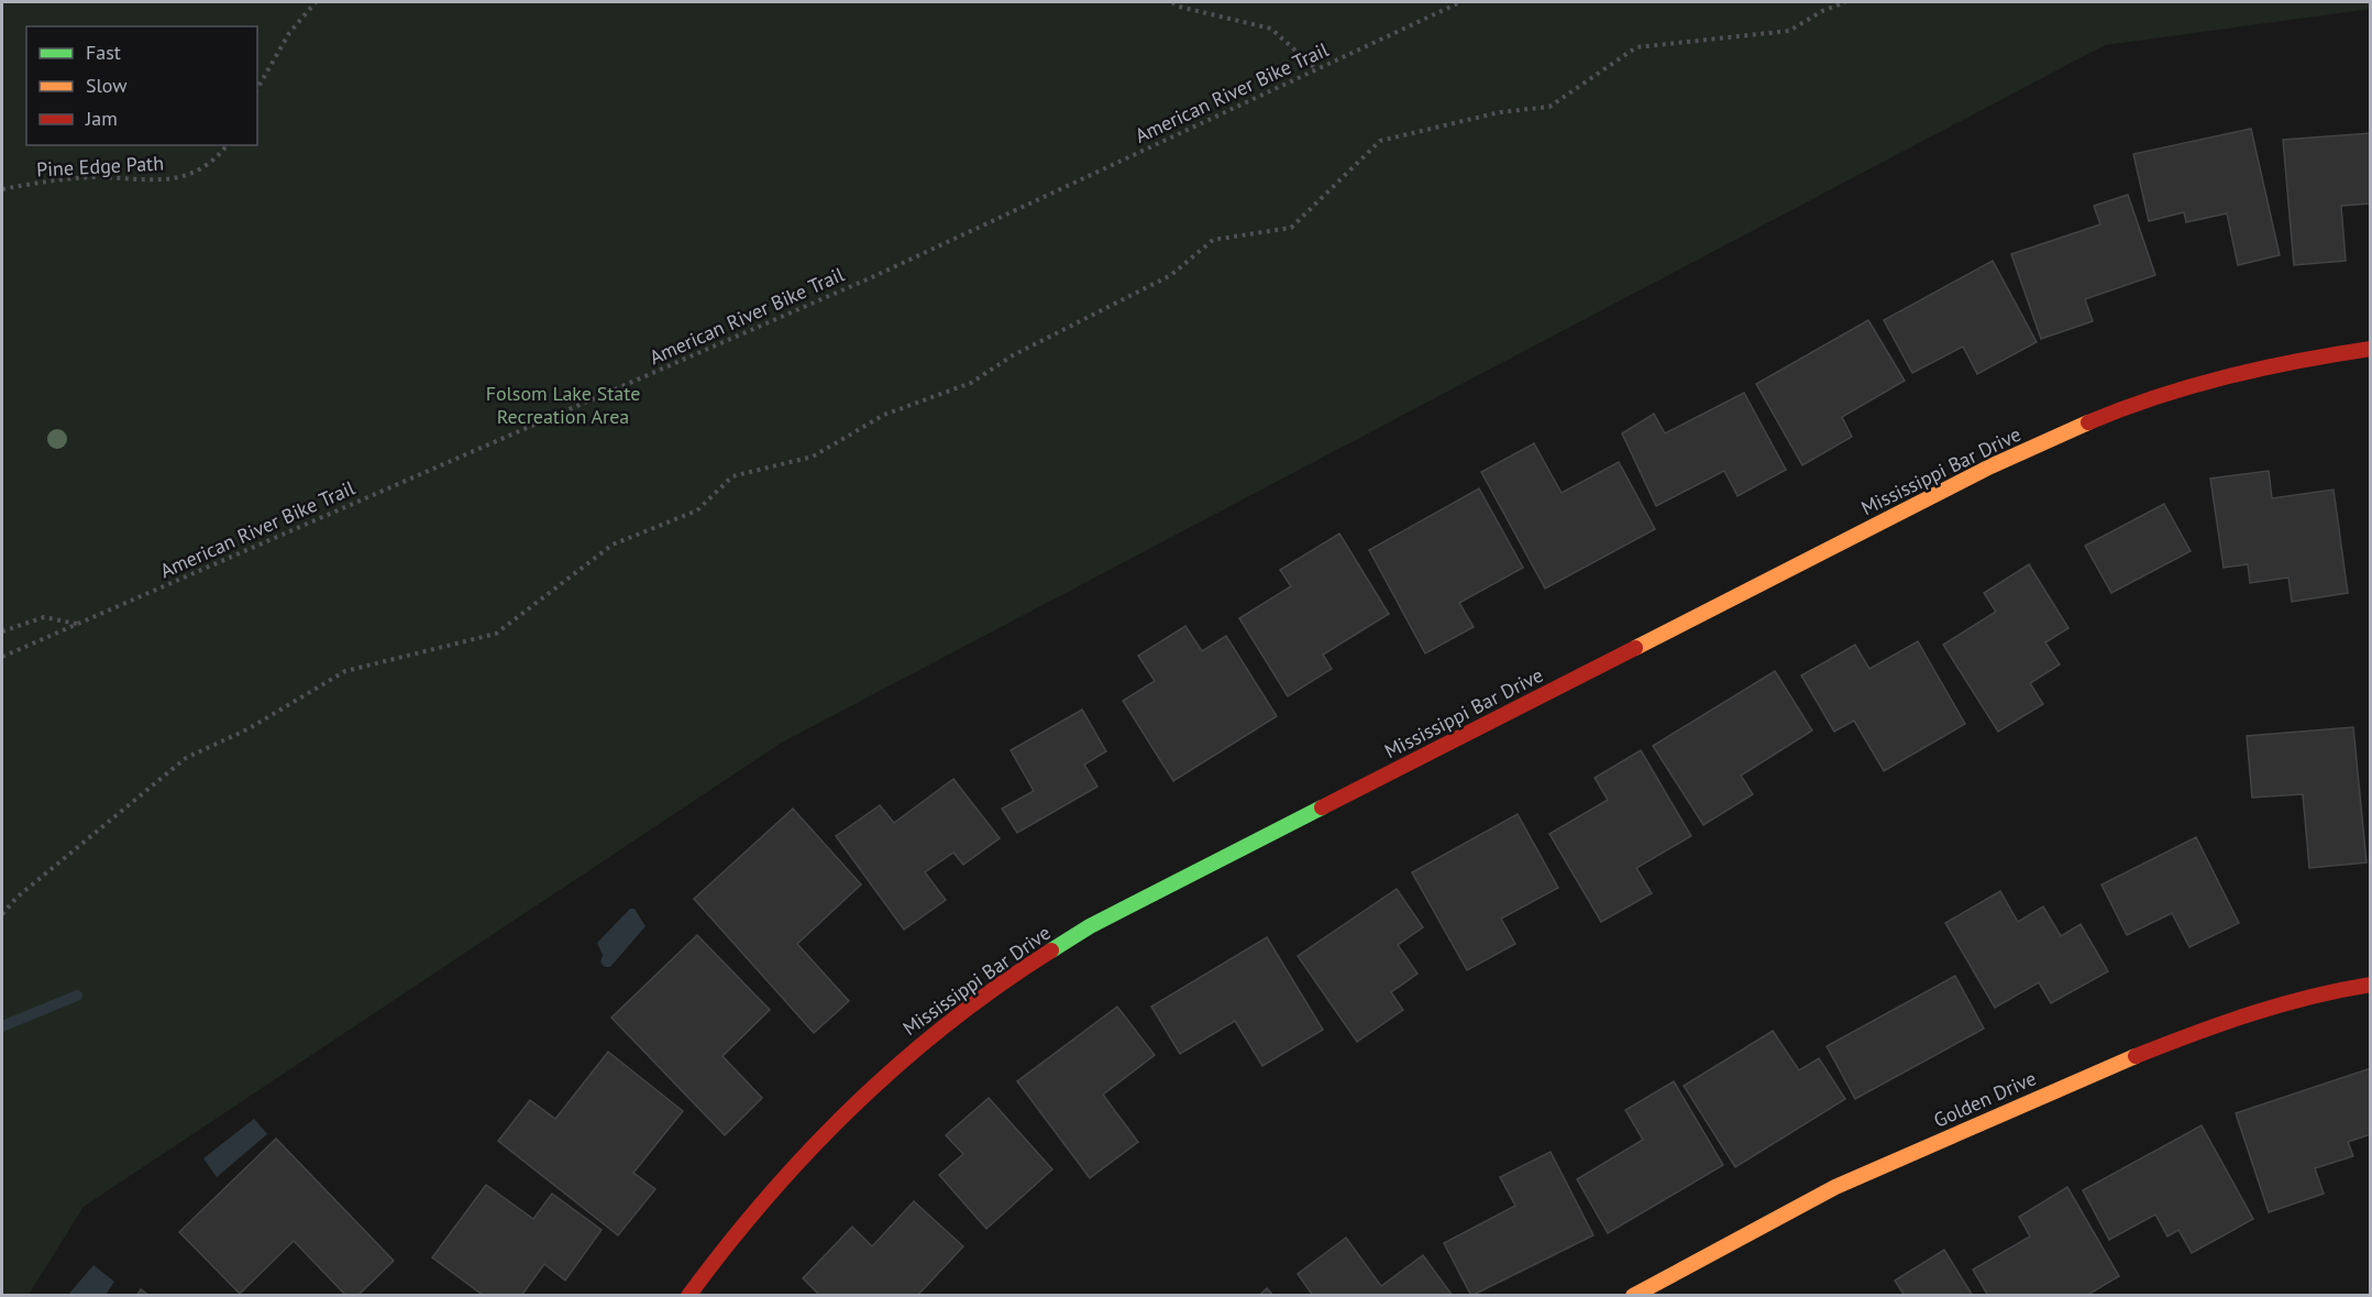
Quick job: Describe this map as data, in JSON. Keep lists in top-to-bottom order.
{
  "streets": {
    "street": ["Mississippi Bar Drive", "Golden Drive"],
    "path": ["American River Bike Trail", "Pine Edge Path"]
  },
  "parks": ["Folsom Lake State Recreation Area"],
  "legend": ["Fast", "Slow", "Jam"]
}
